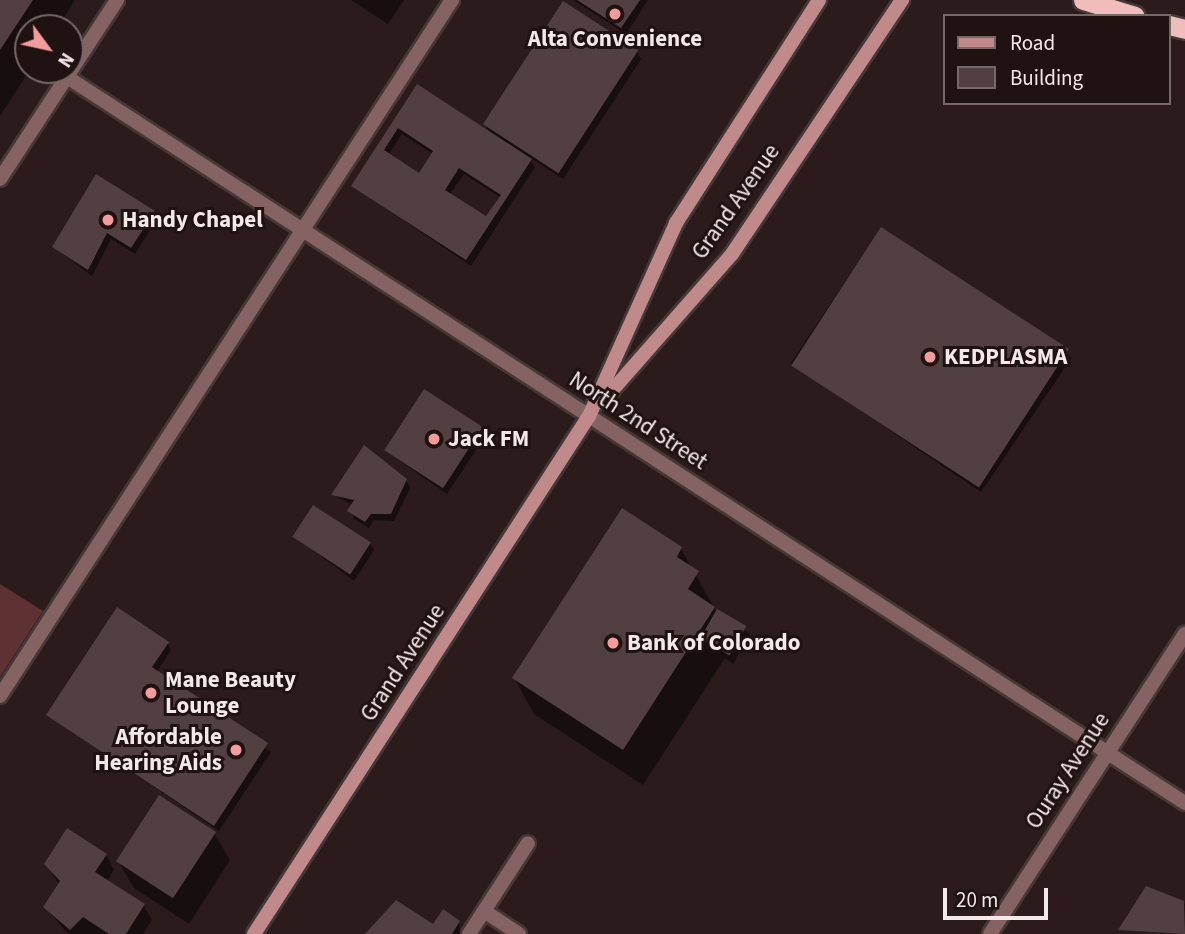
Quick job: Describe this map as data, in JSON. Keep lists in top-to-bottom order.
{
  "streets": {
    "main road": ["Grand Avenue"],
    "street": ["North 2nd Street", "Ouray Avenue"]
  },
  "crossings": [
    ["Grand Avenue", "North 2nd Street"],
    ["North 2nd Street", "Ouray Avenue"]
  ],
  "places": [
    "Alta Convenience",
    "Handy Chapel",
    "KEDPLASMA",
    "Jack FM",
    "Bank of Colorado",
    "Mane Beauty Lounge",
    "Affordable Hearing Aids"
  ],
  "legend": ["Road", "Building"],
  "scale_bar": "20 m",
  "north": "bottom right"
}
